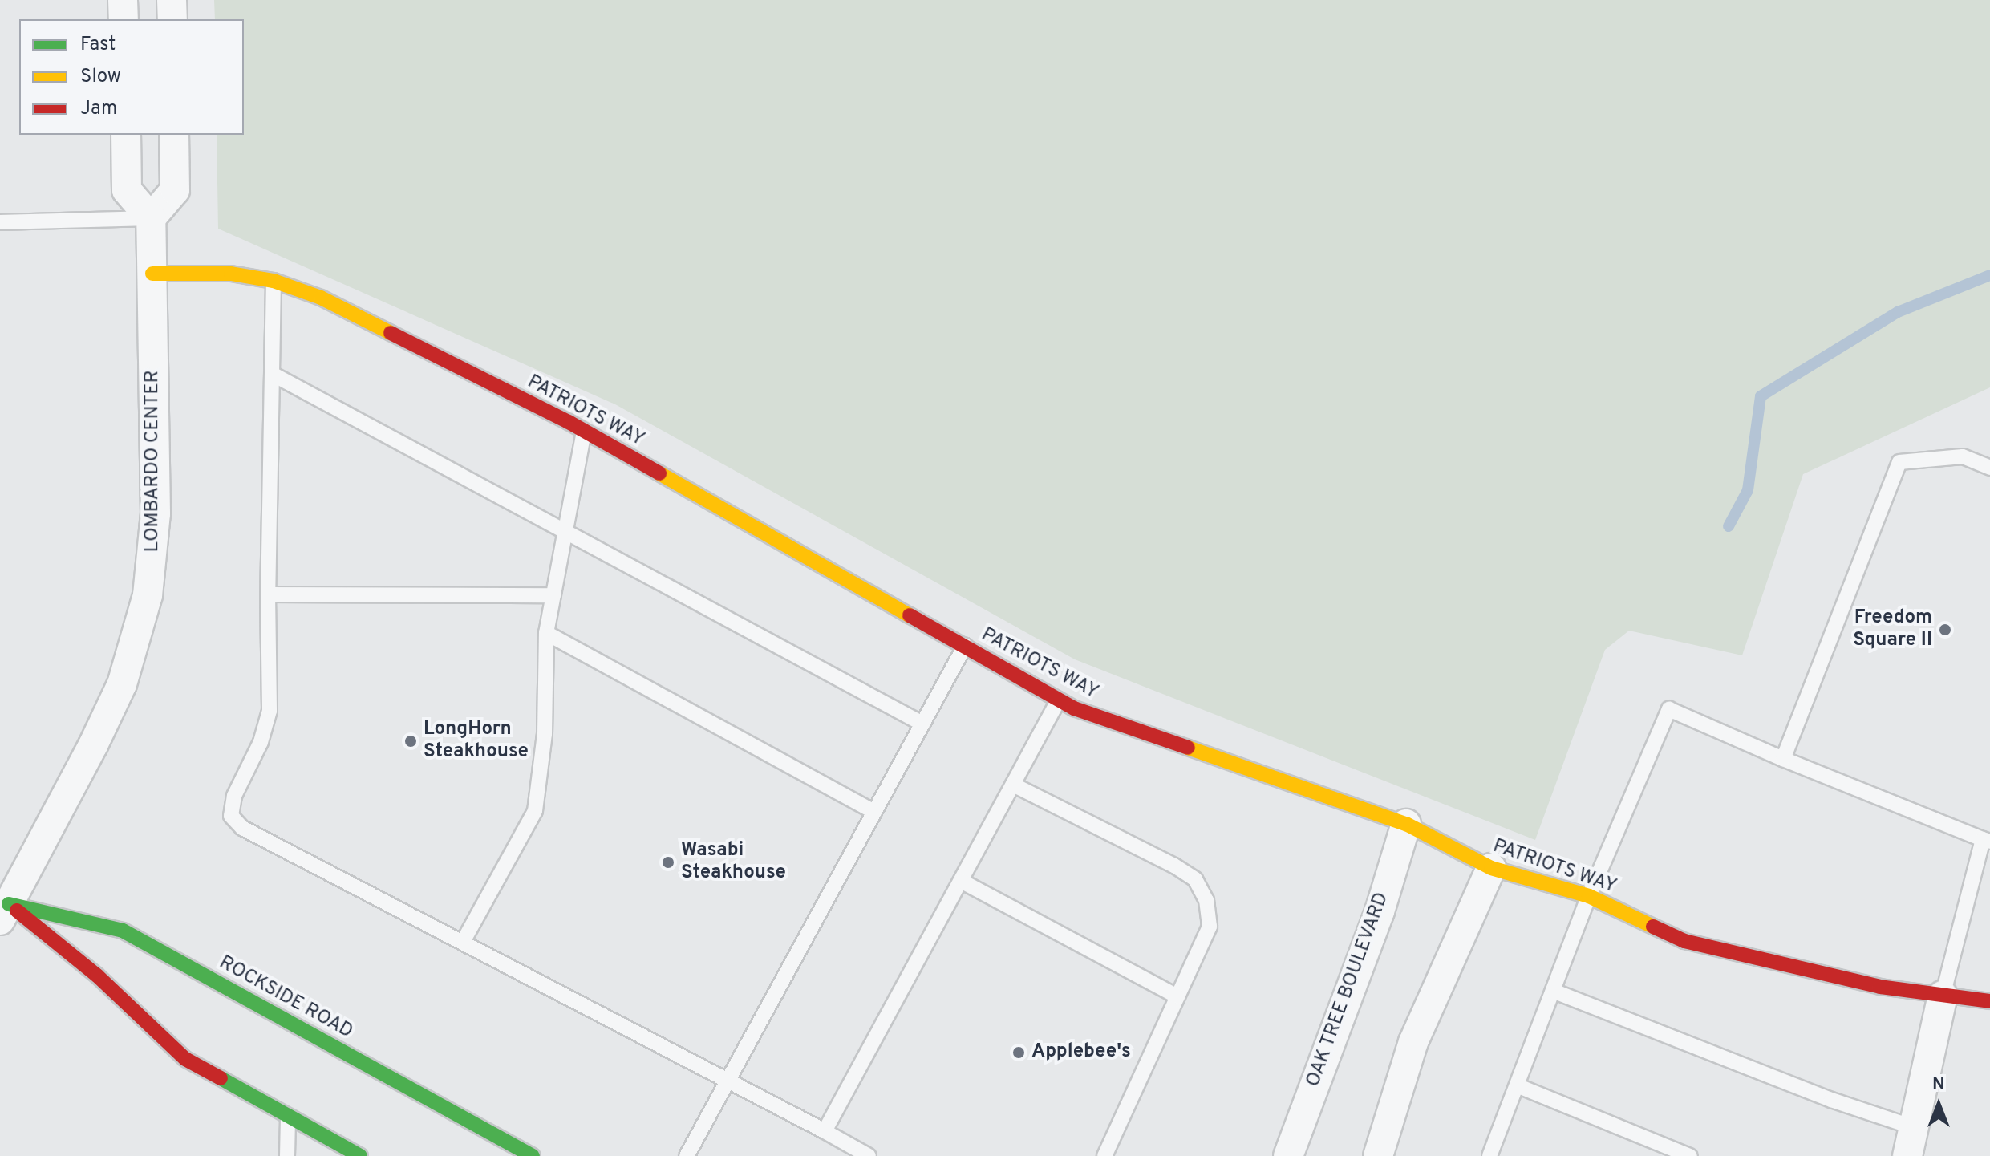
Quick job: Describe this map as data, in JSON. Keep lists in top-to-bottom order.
{
  "streets": {
    "street": [
      "PATRIOTS WAY",
      "LOMBARDO CENTER",
      "OAK TREE BOULEVARD",
      "ROCKSIDE ROAD"
    ]
  },
  "crossings": [
    ["PATRIOTS WAY", "LOMBARDO CENTER"],
    ["PATRIOTS WAY", "OAK TREE BOULEVARD"],
    ["LOMBARDO CENTER", "ROCKSIDE ROAD"]
  ],
  "places": [
    "Freedom Square II",
    "LongHorn Steakhouse",
    "Wasabi Steakhouse",
    "Applebee's"
  ],
  "legend": ["Fast", "Slow", "Jam"],
  "north": "top"
}
